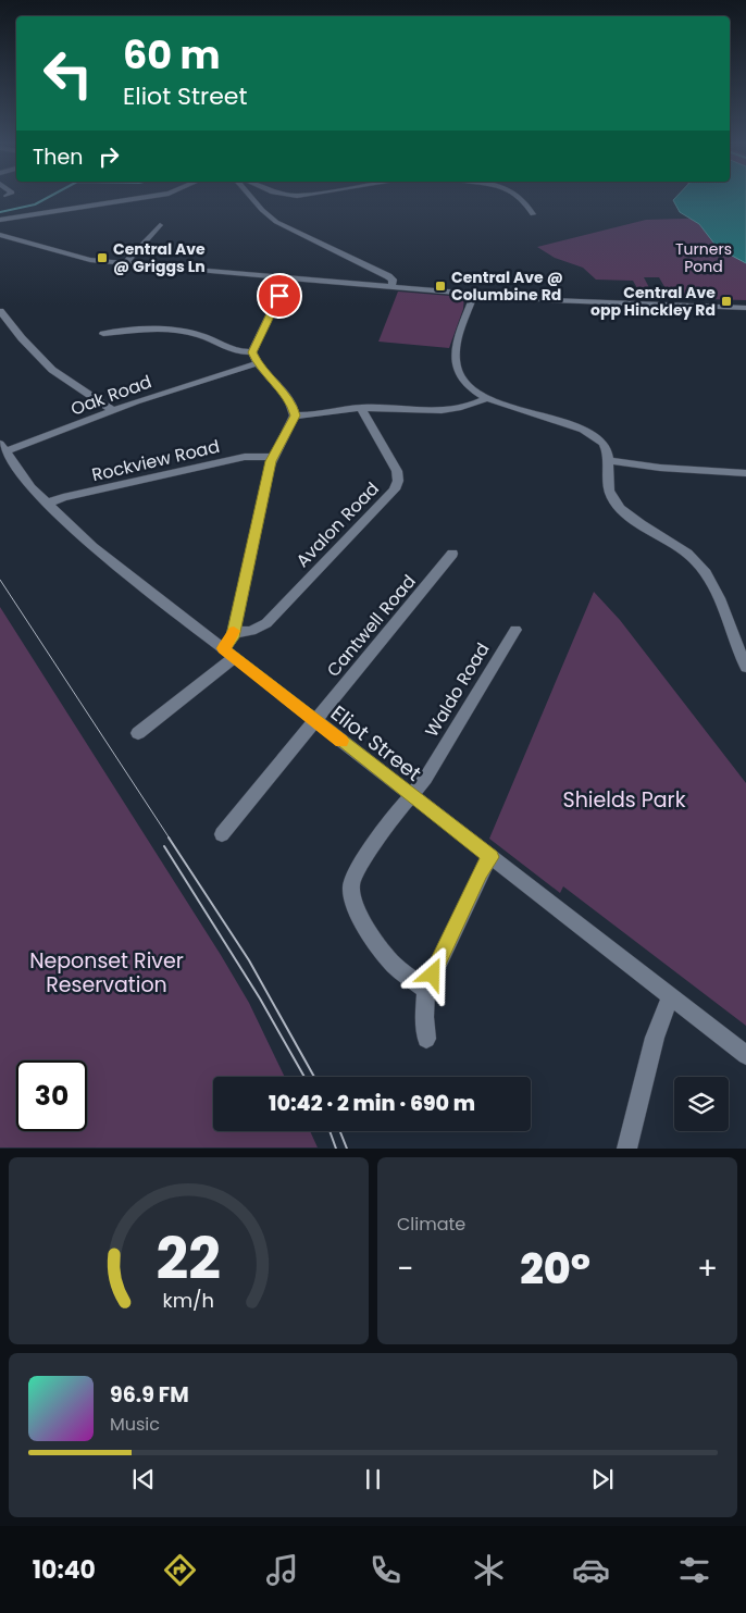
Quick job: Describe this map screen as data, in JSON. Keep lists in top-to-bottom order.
{
  "streets": {
    "street": [
      "Oak Road",
      "Rockview Road",
      "Avalon Road",
      "Cantwell Road",
      "Waldo Road",
      "Eliot Street"
    ]
  },
  "crossings": [
    ["Oak Road", "Eliot Street"],
    ["Rockview Road", "Eliot Street"],
    ["Cantwell Road", "Eliot Street"],
    ["Waldo Road", "Eliot Street"]
  ],
  "parks": ["Turners Pond", "Shields Park", "Neponset River Reservation"],
  "places": {
    "transit": ["Central Ave @ Griggs Ln", "Central Ave @ Columbine Rd", "Central Ave opp Hinckley Rd"]
  },
  "page": {
    "turn": ["60 m", "Eliot Street"],
    "then": "Then",
    "limit": "30",
    "trip": "10:42 · 2 min · 690 m",
    "tile": "Climate",
    "heat": ["−", "20°", "+"],
    "song": ["96.9 FM", "Music"],
    "tabs": "10:40",
    "gauge": ["22", "km/h"]
  }
}
